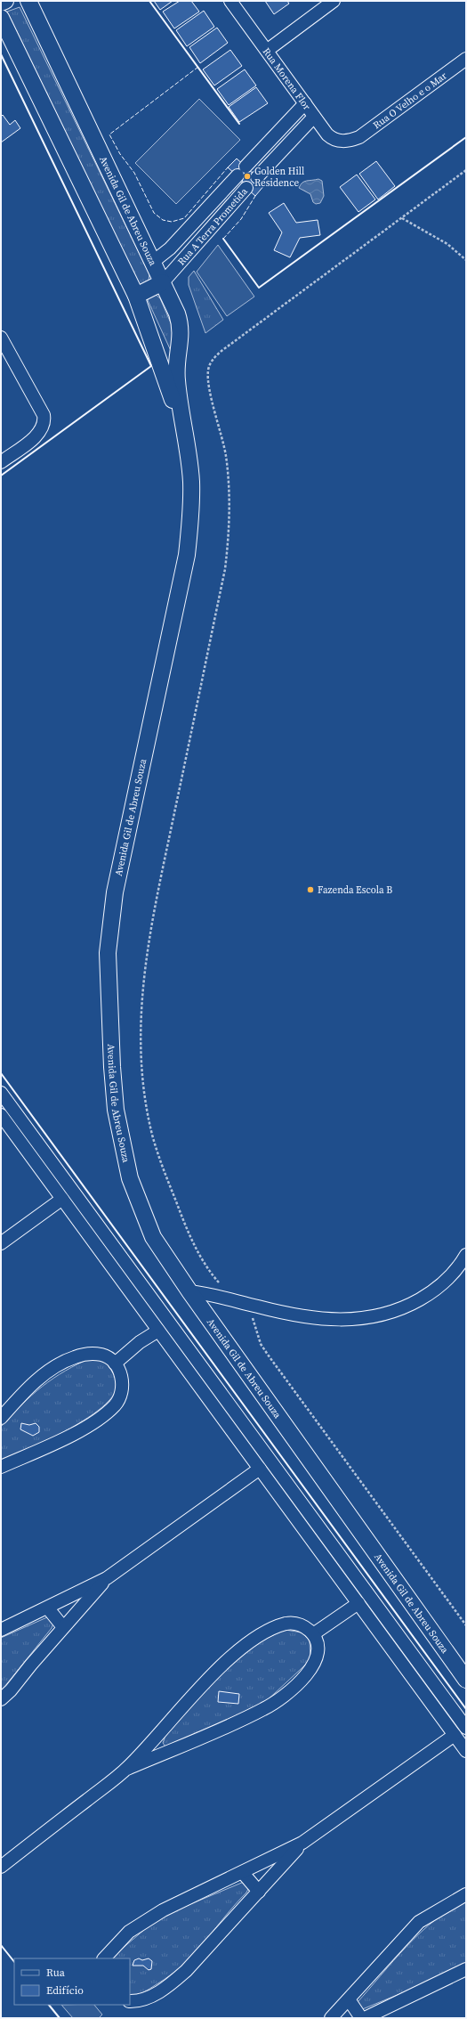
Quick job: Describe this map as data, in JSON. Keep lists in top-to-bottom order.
{
  "streets": {
    "street": [
      "Rua Morena Flor",
      "Rua O Velho e o Mar",
      "Avenida Gil de Abreu Souza",
      "Rua A Terra Prometida"
    ]
  },
  "crossings": [
    ["Rua Morena Flor", "Rua O Velho e o Mar"],
    ["Avenida Gil de Abreu Souza", "Rua A Terra Prometida"]
  ],
  "places": ["Golden Hill Residence", "Fazenda Escola B"],
  "legend": ["Rua", "Edifício"]
}
